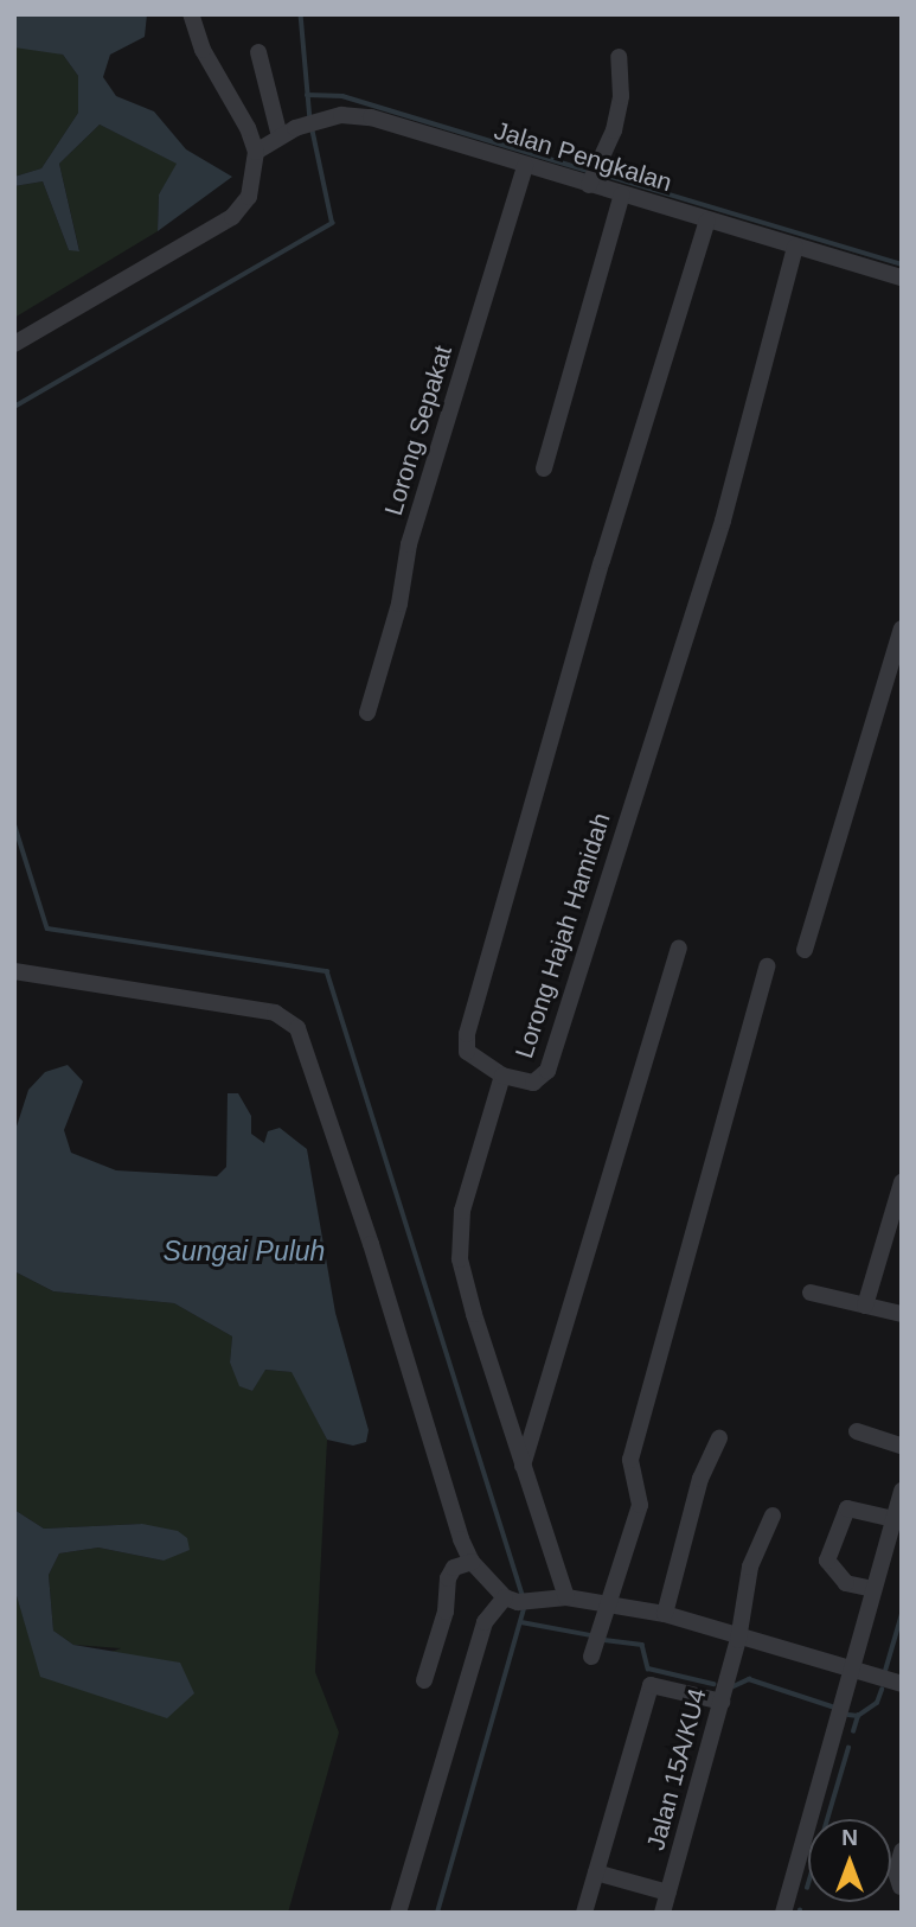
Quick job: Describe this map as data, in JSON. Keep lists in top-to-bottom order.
{
  "streets": {
    "street": [
      "Jalan Pengkalan",
      "Lorong Sepakat",
      "Lorong Hajah Hamidah",
      "Jalan 15A/KU4"
    ]
  },
  "crossings": [
    ["Jalan Pengkalan", "Lorong Sepakat"],
    ["Jalan Pengkalan", "Lorong Hajah Hamidah"]
  ],
  "water": ["Sungai Puluh"],
  "north": "top"
}
